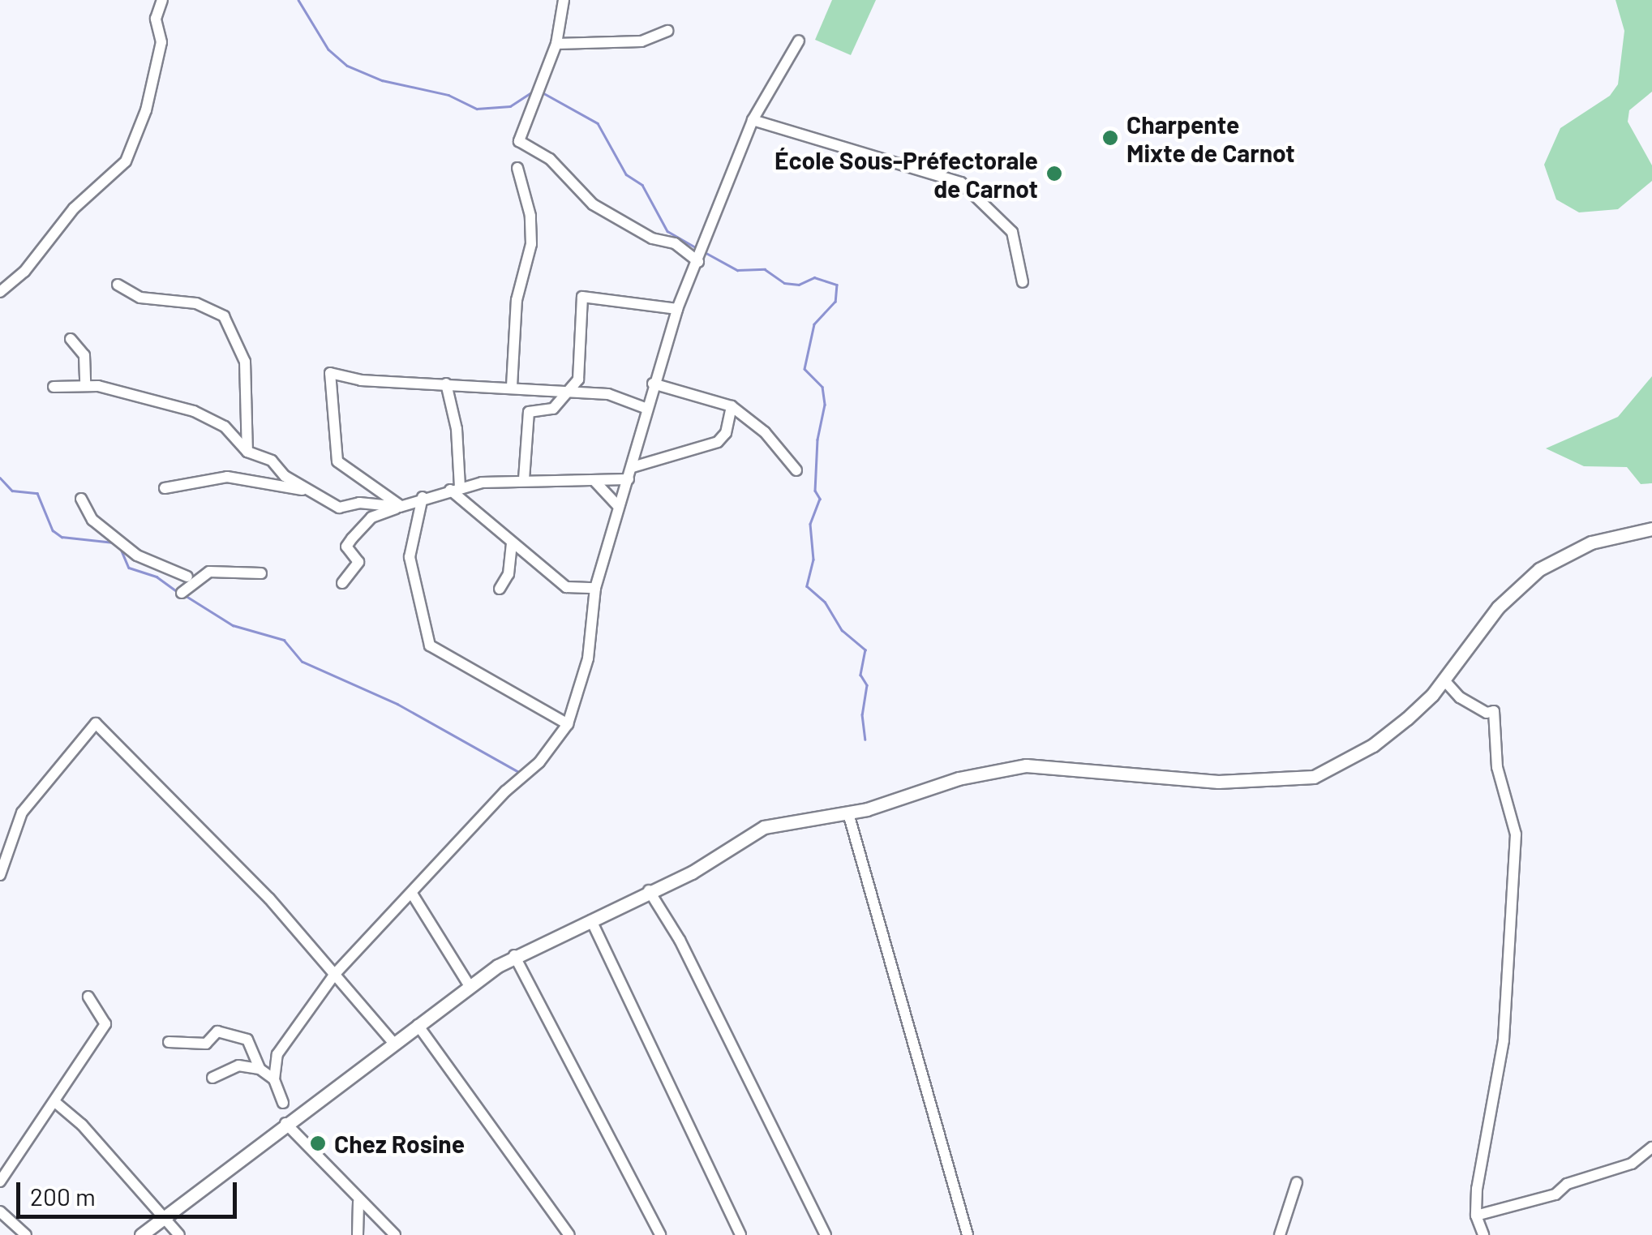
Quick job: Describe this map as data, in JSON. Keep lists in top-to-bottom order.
{
  "places": ["Charpente Mixte de Carnot", "École Sous-Préfectorale de Carnot", "Chez Rosine"],
  "scale_bar": "200 m"
}
